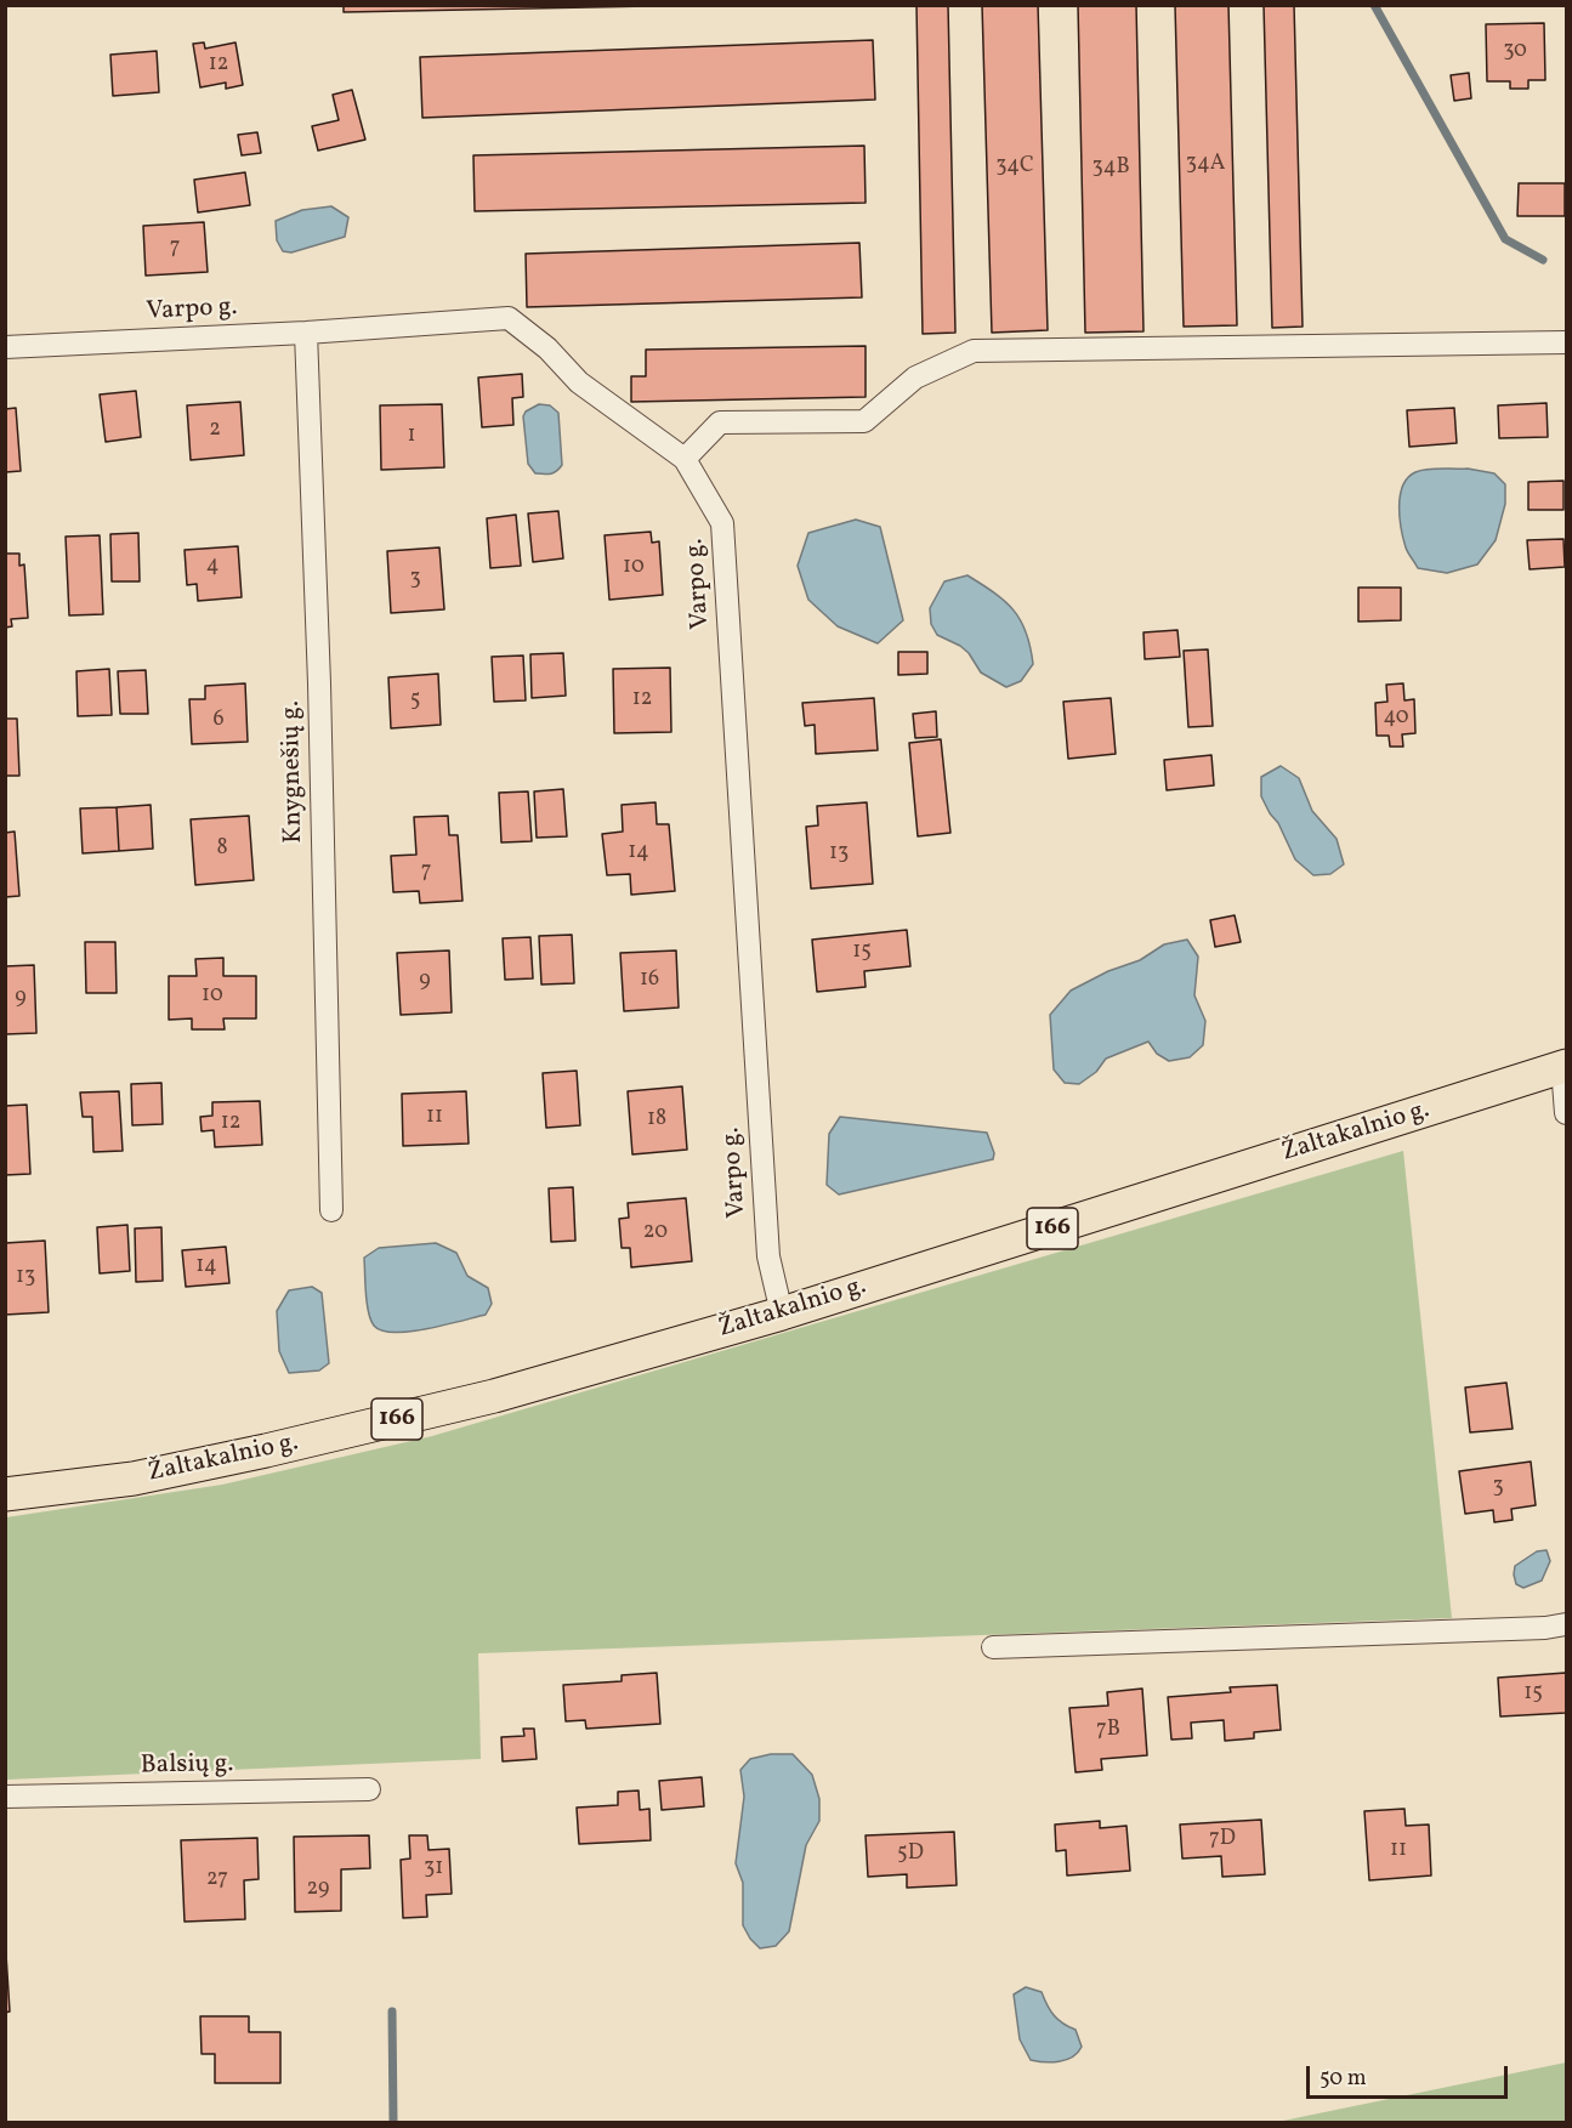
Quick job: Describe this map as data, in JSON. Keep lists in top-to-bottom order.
{
  "streets": {
    "main road": ["Žaltakalnio g.", "166"],
    "street": ["Varpo g.", "Knygnešių g.", "Balsių g."]
  },
  "crossings": [
    ["Varpo g.", "Knygnešių g."],
    ["Varpo g.", "Žaltakalnio g."]
  ],
  "house_numbers": [
    "30",
    "12",
    "34A",
    "34C",
    "34B",
    "7",
    "2",
    "1",
    "4",
    "10",
    "3",
    "12",
    "5",
    "40",
    "6",
    "8",
    "14",
    "13",
    "7",
    "15",
    "16",
    "9",
    "10",
    "9",
    "11",
    "18",
    "12",
    "20",
    "14",
    "13",
    "3",
    "15",
    "7B",
    "7D",
    "11",
    "5D",
    "31",
    "27",
    "29"
  ],
  "scale_bar": "50 m"
}
